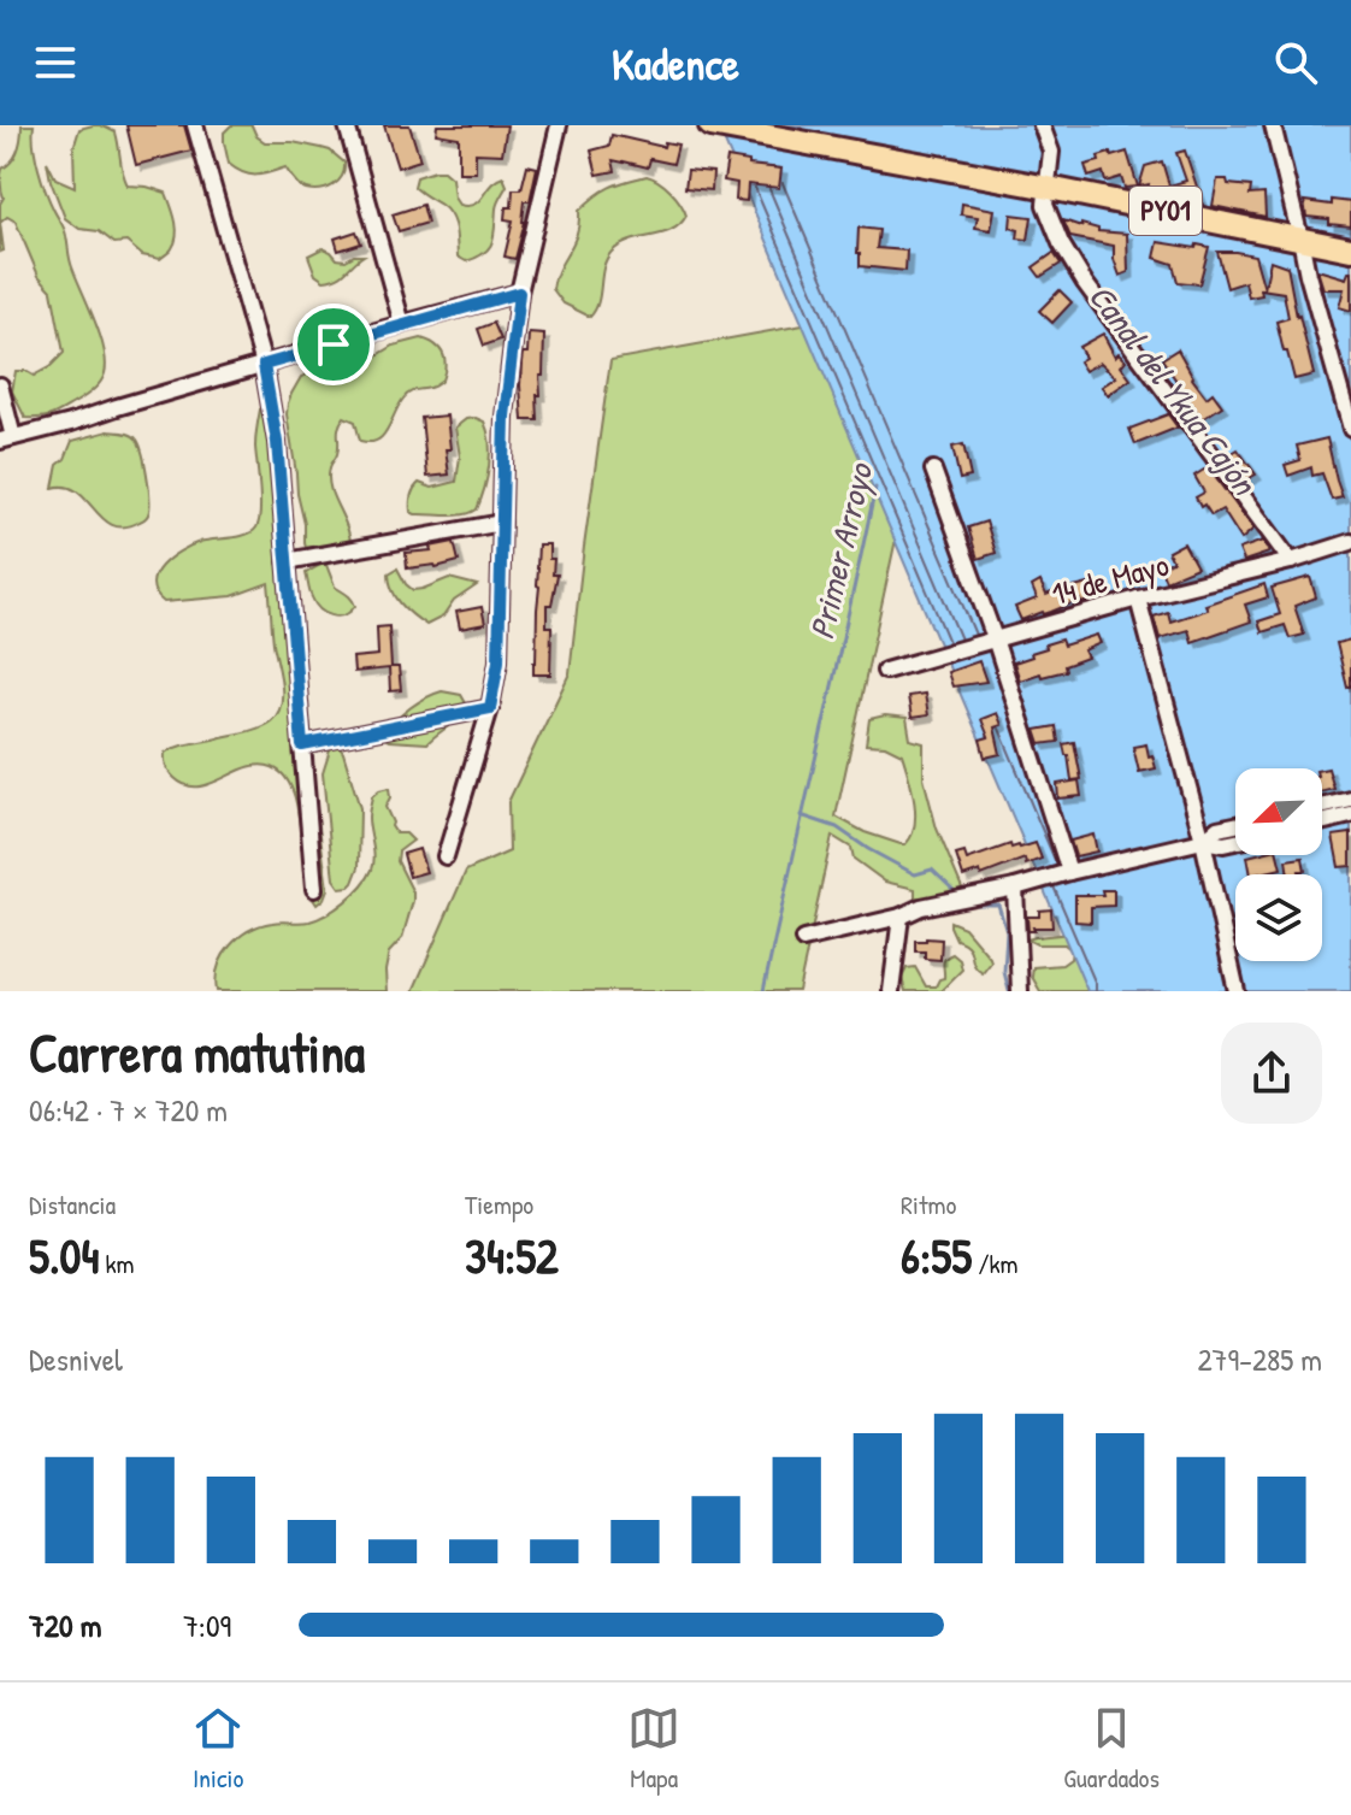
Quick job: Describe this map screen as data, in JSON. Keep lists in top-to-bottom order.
{
  "streets": {
    "highway": ["PY01"],
    "street": ["14 de Mayo"]
  },
  "water": ["Canal del Ykua Cajón", "Primer Arroyo"],
  "north": "bottom left",
  "page": {
    "header": "Kadence",
    "heading": ["Carrera matutina", "06:42 · 7 × 720 m"],
    "stats": [
      ["Distancia", "5.04 km"],
      ["Tiempo", "34:52"],
      ["Ritmo", "6:55 /km"]
    ],
    "chart": ["Desnivel", "279–285 m"],
    "list": [
      {
        "name": "720 m",
        "note": "7:09"
      }
    ],
    "tabs": ["Inicio", "Mapa", "Guardados"]
  }
}
